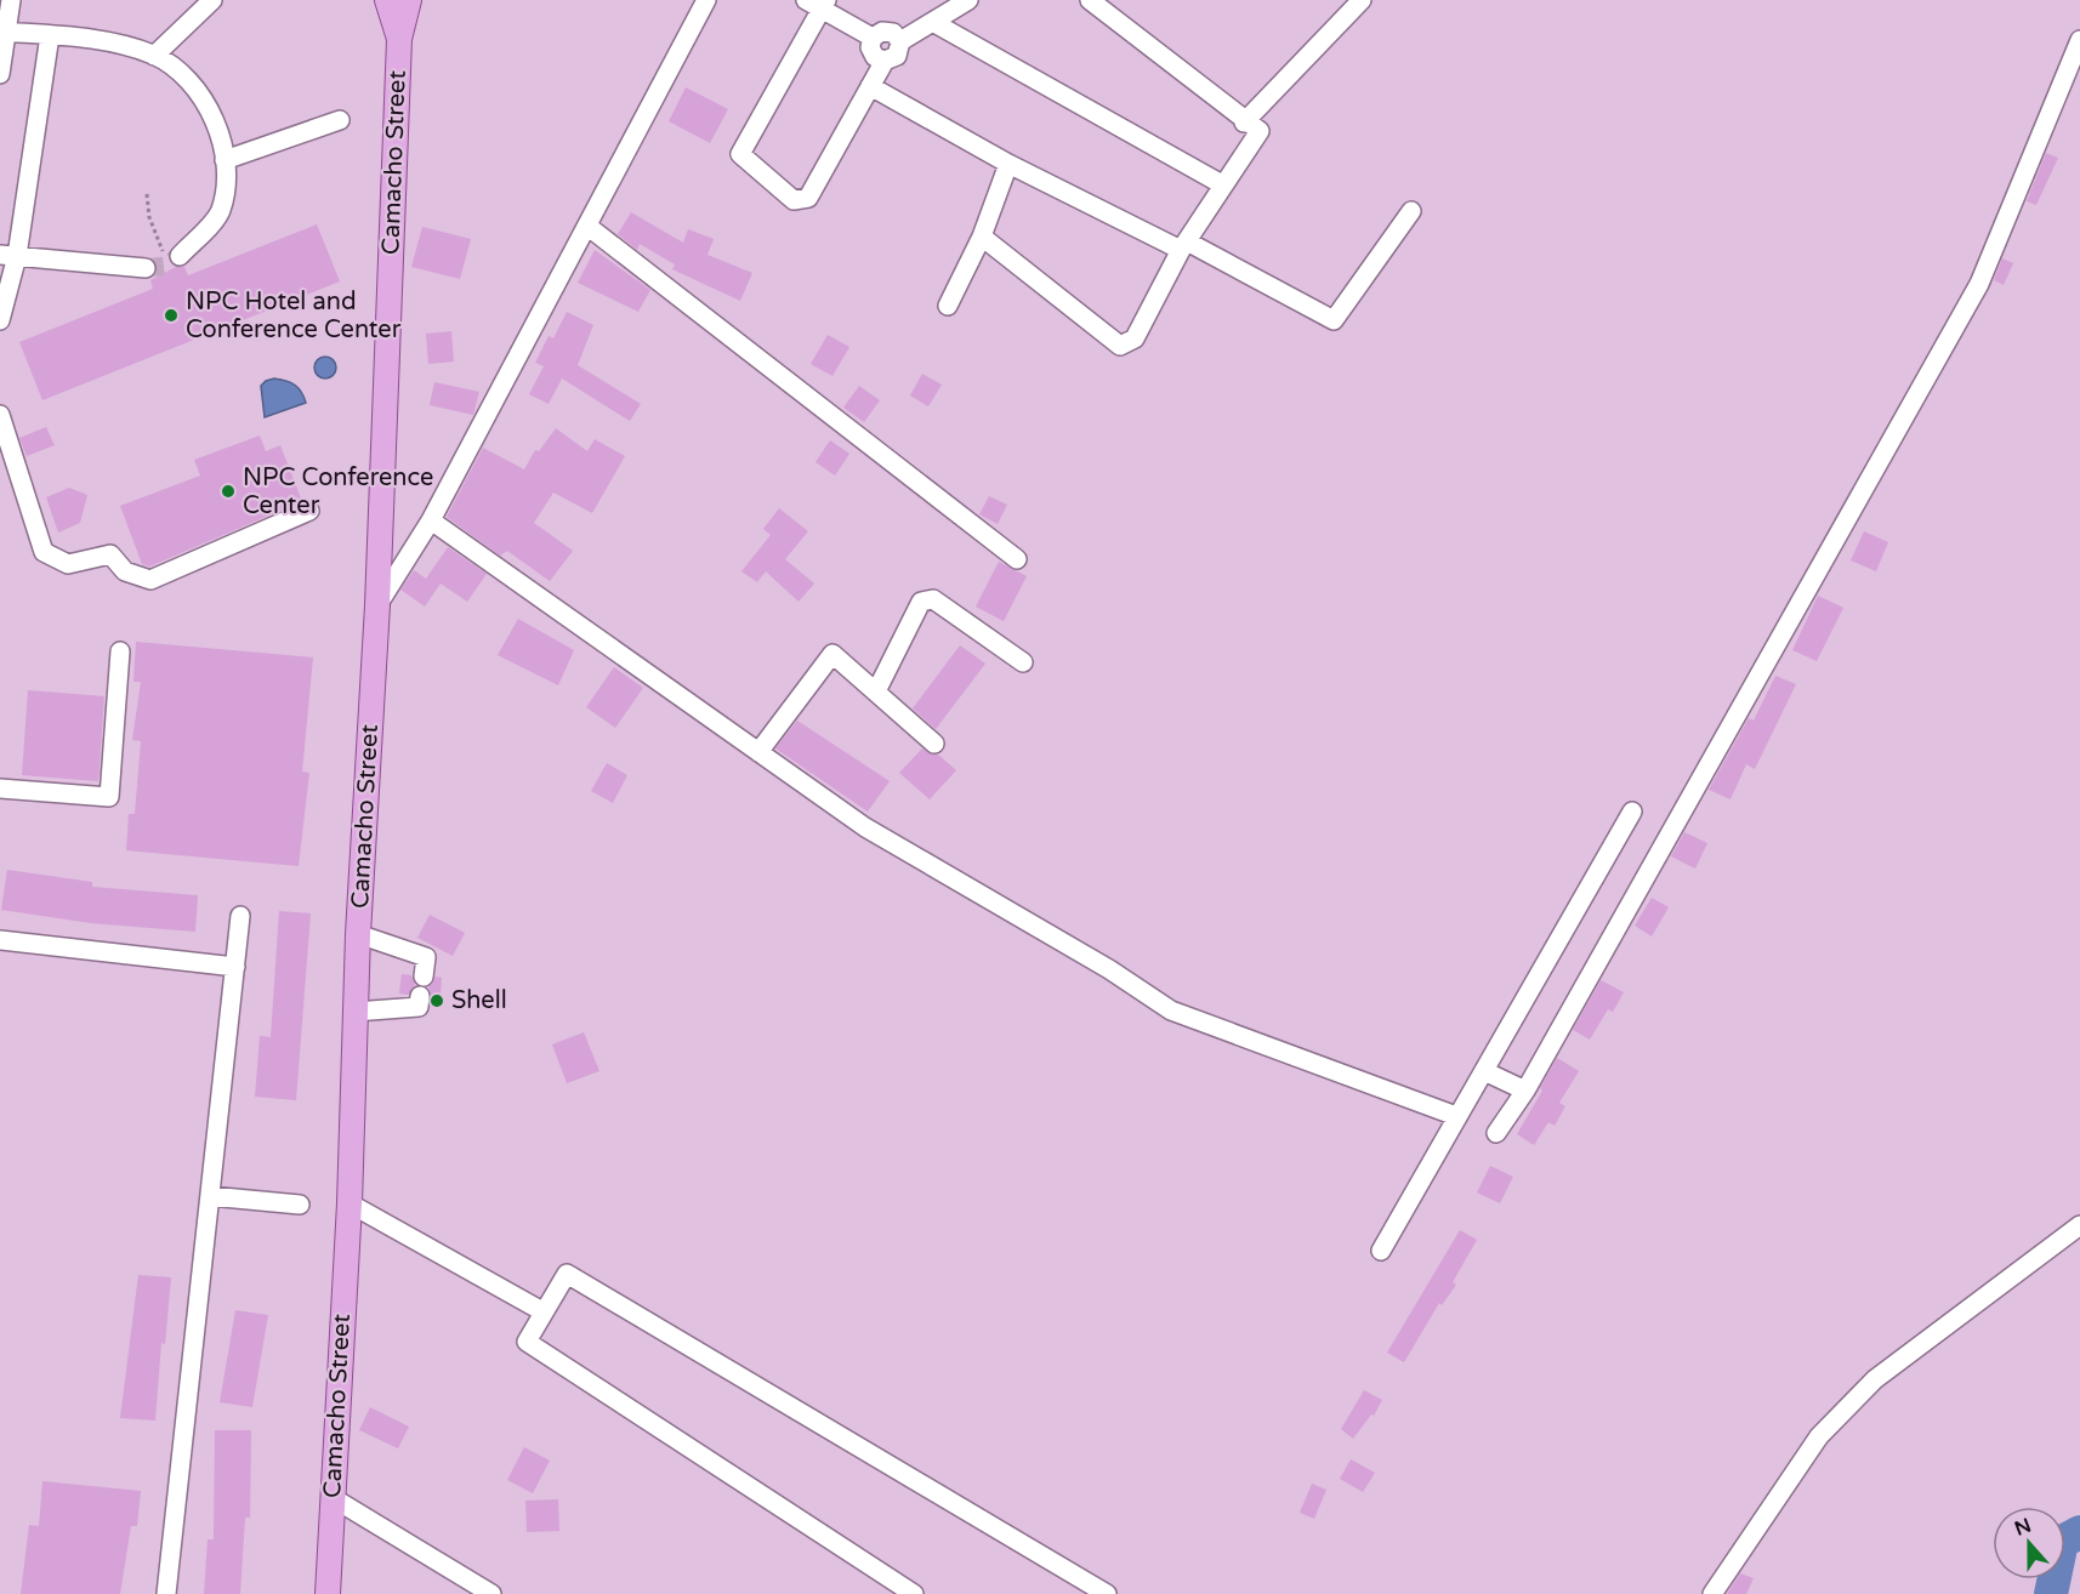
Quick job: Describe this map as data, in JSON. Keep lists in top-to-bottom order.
{
  "streets": {
    "main road": ["Camacho Street"]
  },
  "places": ["NPC Hotel and Conference Center", "NPC Conference Center", "Shell"],
  "north": "top"
}
